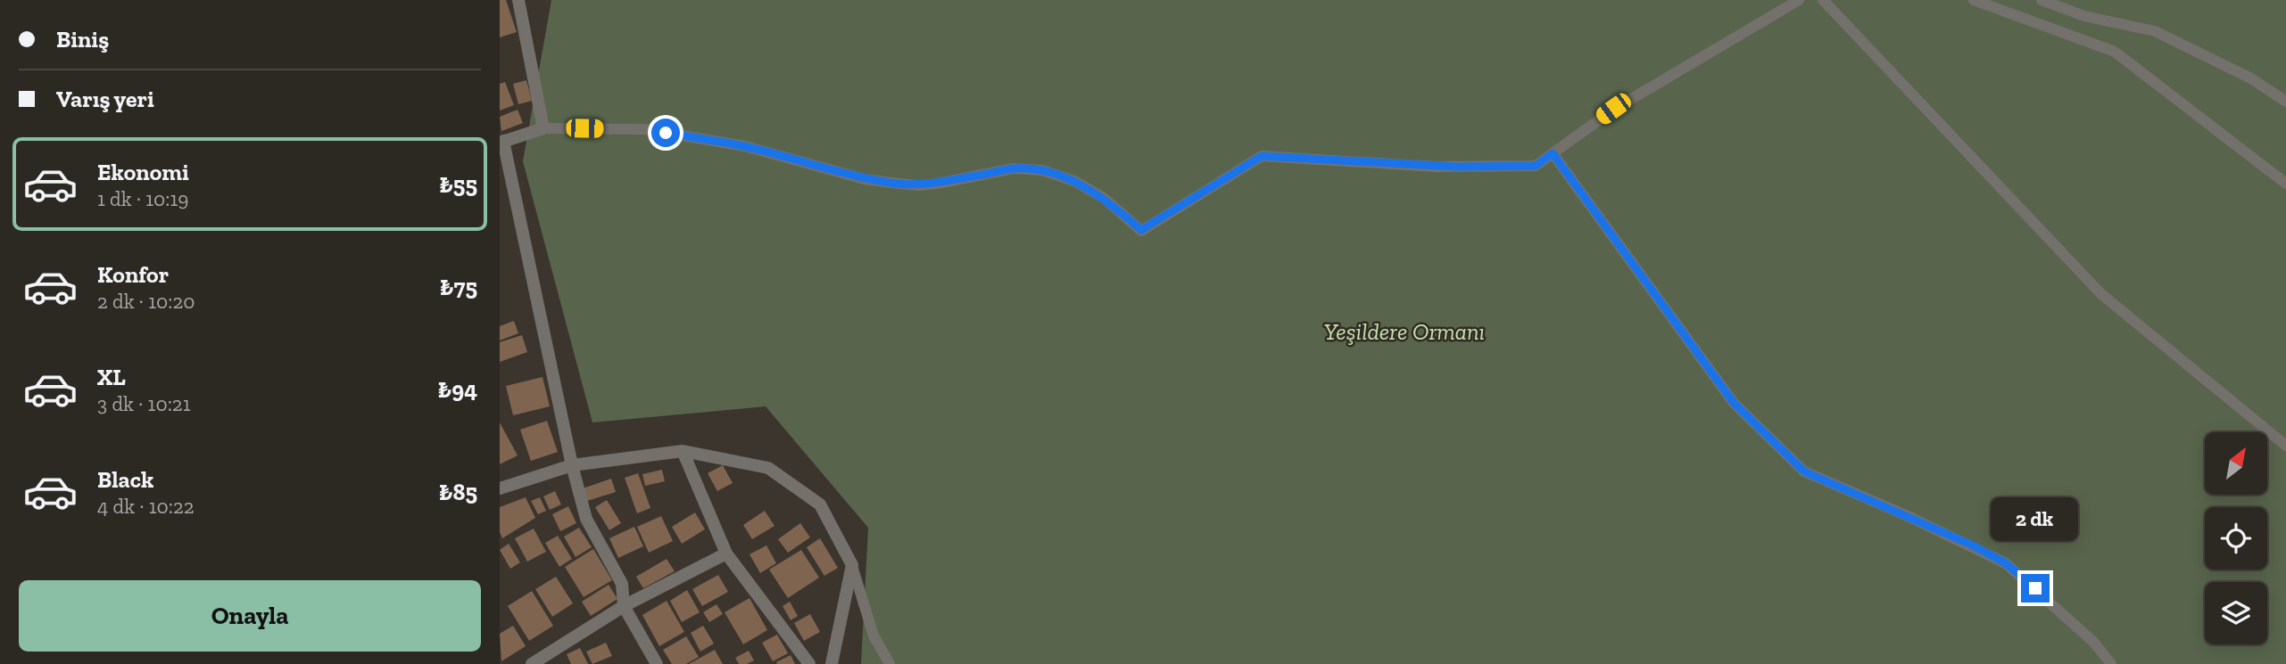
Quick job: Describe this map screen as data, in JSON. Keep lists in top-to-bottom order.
{
  "parks": ["Yeşildere Ormanı"],
  "north": "top right",
  "page": {
    "banner": ["Biniş", "Varış yeri"],
    "list": [
      {
        "name": "Ekonomi",
        "note": "1 dk · 10:19",
        "value": "₺55"
      },
      {
        "name": "Konfor",
        "note": "2 dk · 10:20",
        "value": "₺75"
      },
      {
        "name": "XL",
        "note": "3 dk · 10:21",
        "value": "₺94"
      },
      {
        "name": "Black",
        "note": "4 dk · 10:22",
        "value": "₺85"
      }
    ],
    "bubble": "2 dk",
    "buttons": "Onayla"
  }
}
